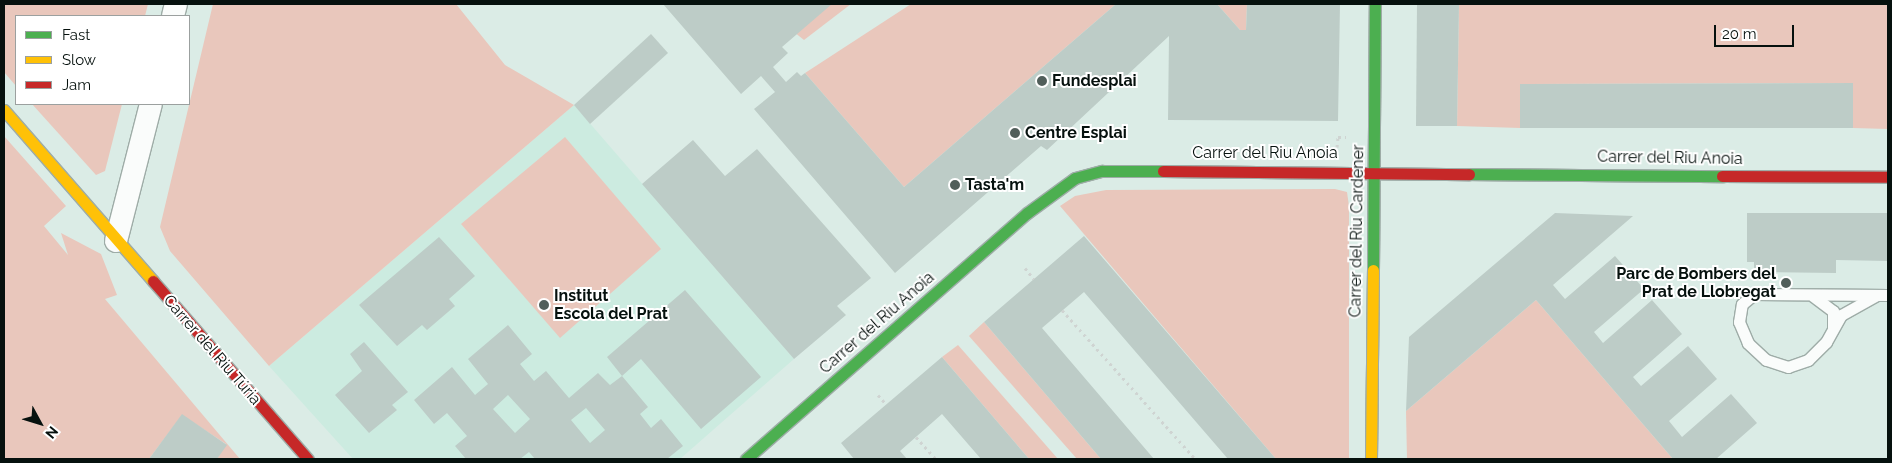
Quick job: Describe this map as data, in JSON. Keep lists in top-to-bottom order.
{
  "streets": {
    "street": ["Carrer del Riu Anoia", "Carrer del Riu Cardener", "Carrer del Riu Túria"]
  },
  "crossings": [
    ["Carrer del Riu Anoia", "Carrer del Riu Cardener"]
  ],
  "places": [
    "Fundesplai",
    "Centre Esplai",
    "Tasta'm",
    "Parc de Bombers del Prat de Llobregat",
    "Institut Escola del Prat"
  ],
  "legend": ["Fast", "Slow", "Jam"],
  "scale_bar": "20 m",
  "north": "bottom right"
}
